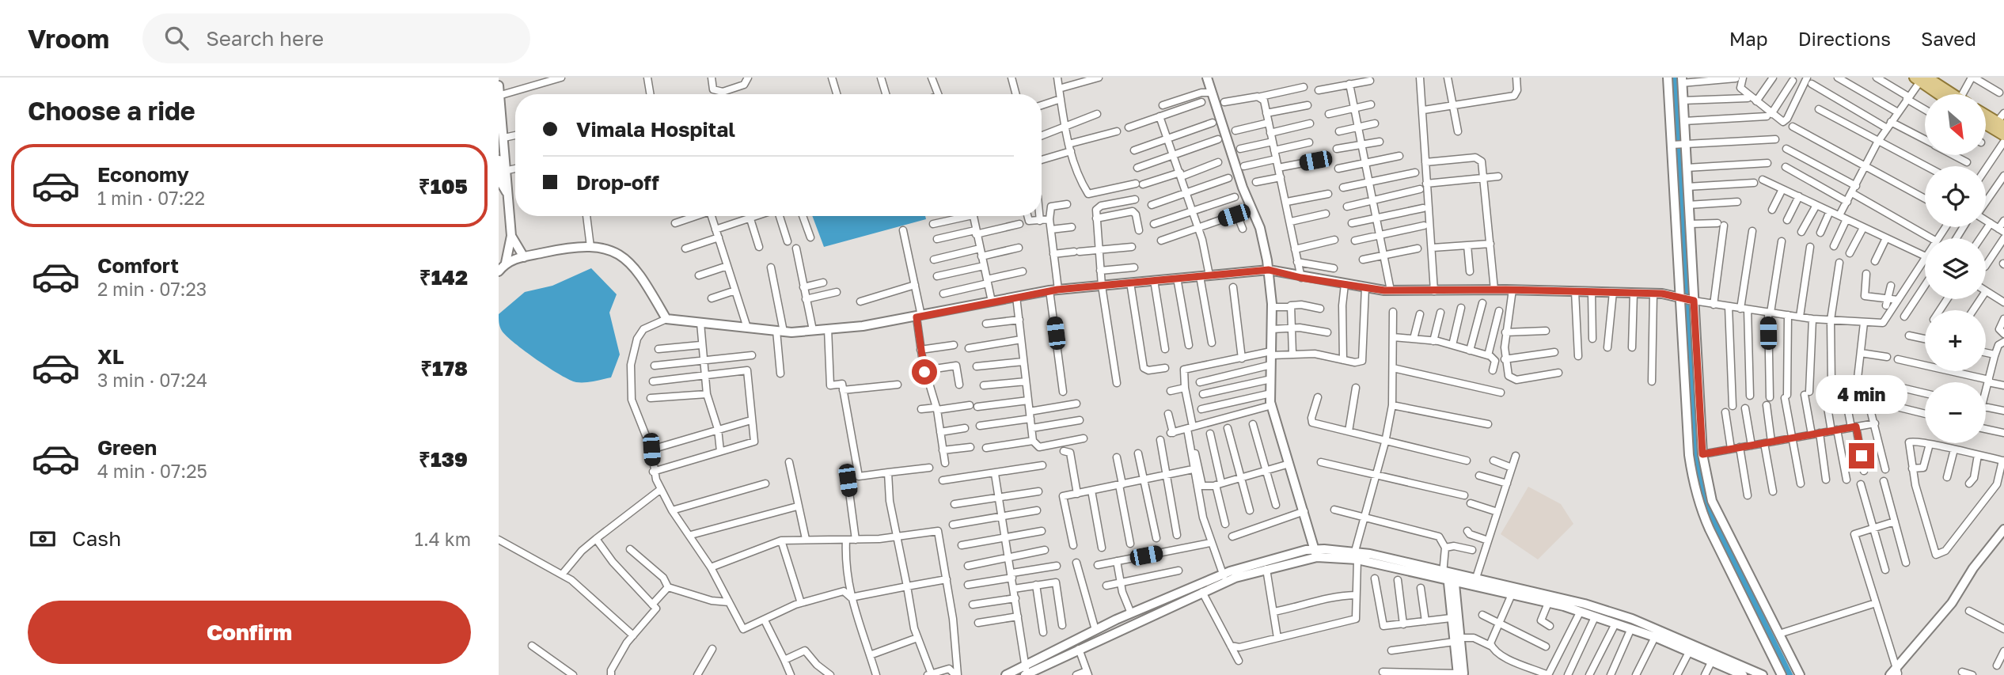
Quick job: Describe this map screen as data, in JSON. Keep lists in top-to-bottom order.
{
  "north": "bottom right",
  "page": {
    "header": "Vroom",
    "search": "Search here",
    "nav": ["Map", "Directions", "Saved"],
    "heading": "Choose a ride",
    "map_buttons": ["+", "−"],
    "banner": ["Vimala Hospital", "Drop-off"],
    "list": [
      {
        "name": "Economy",
        "note": "1 min · 07:22",
        "value": "₹105"
      },
      {
        "name": "Comfort",
        "note": "2 min · 07:23",
        "value": "₹142"
      },
      {
        "name": "XL",
        "note": "3 min · 07:24",
        "value": "₹178"
      },
      {
        "name": "Green",
        "note": "4 min · 07:25",
        "value": "₹139"
      }
    ],
    "bubble": "4 min",
    "pay": ["Cash", "1.4 km"],
    "buttons": "Confirm"
  }
}
